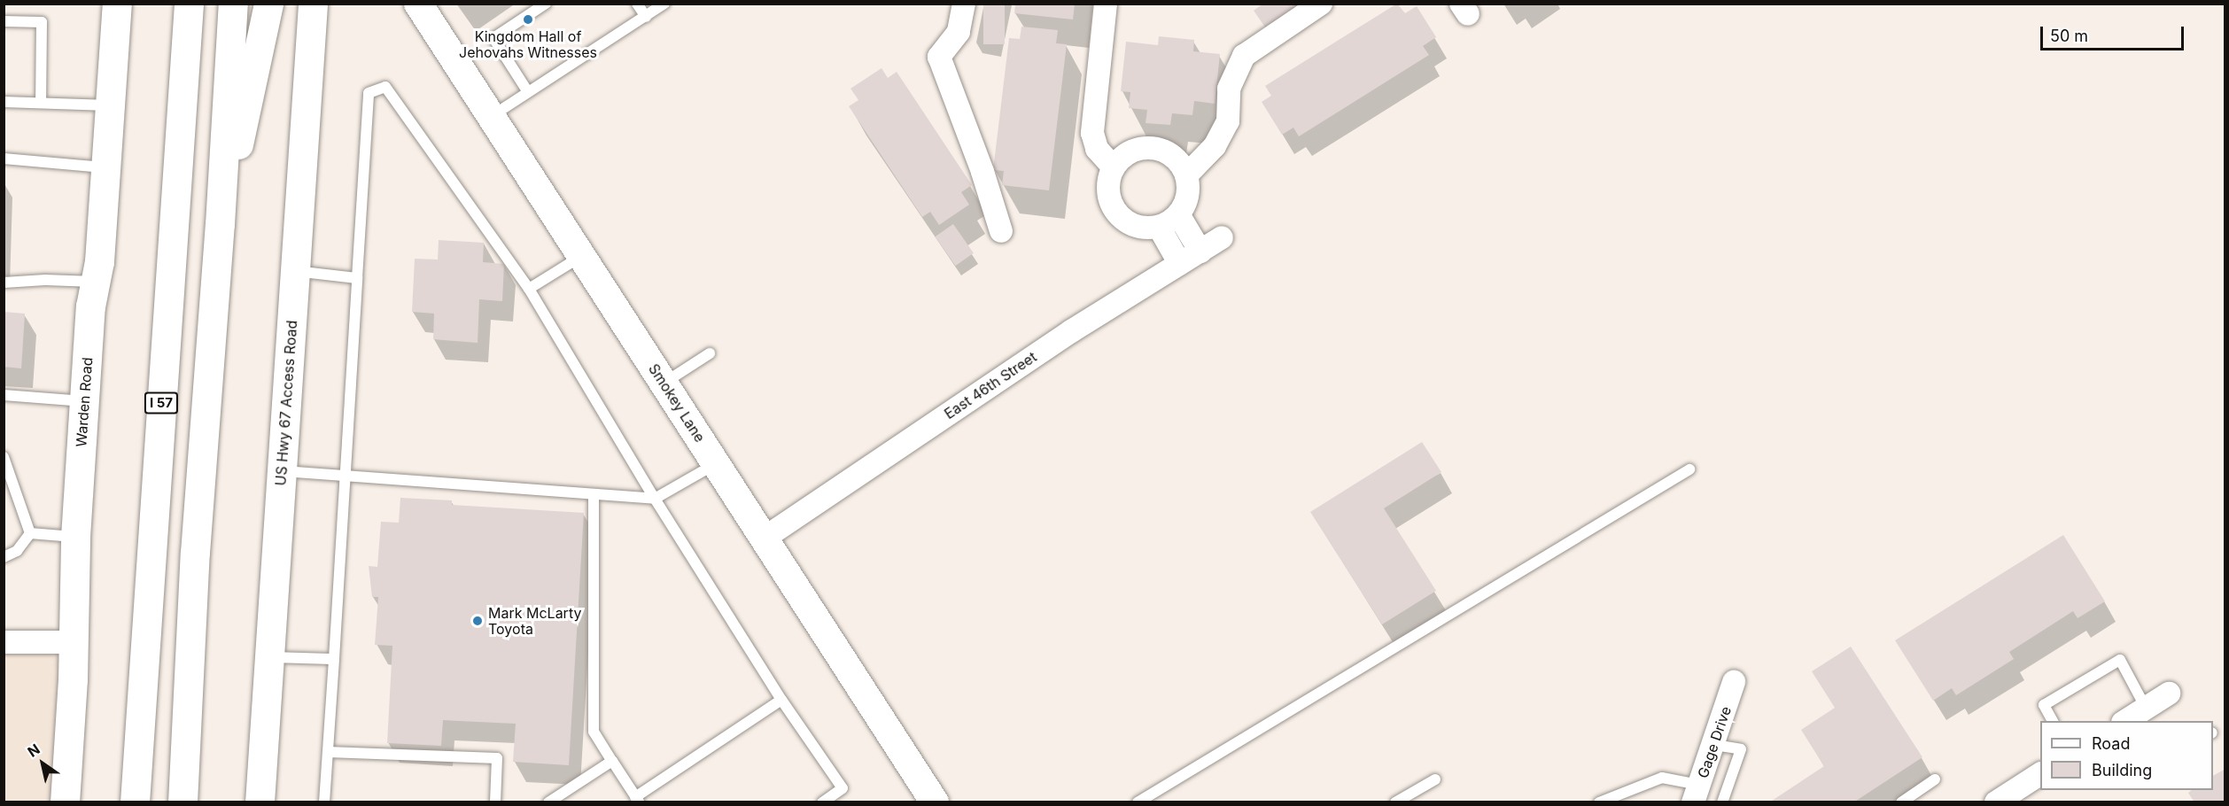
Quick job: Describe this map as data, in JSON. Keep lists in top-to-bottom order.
{
  "streets": {
    "main road": ["Warden Road", "I 57", "US Hwy 67 Access Road"],
    "street": ["East 46th Street", "Smokey Lane", "Gage Drive"]
  },
  "crossings": [
    ["East 46th Street", "Smokey Lane"]
  ],
  "places": ["Kingdom Hall of Jehovahs Witnesses", "Mark McLarty Toyota"],
  "legend": ["Road", "Building"],
  "scale_bar": "50 m",
  "north": "top left"
}
